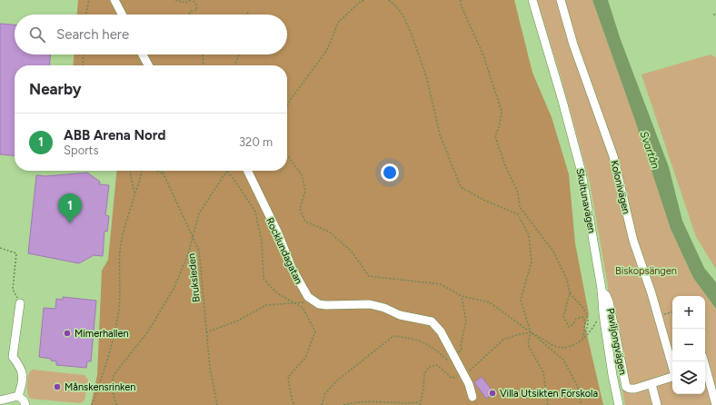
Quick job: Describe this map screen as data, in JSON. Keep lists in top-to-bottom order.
{
  "streets": {
    "street": [
      "Kolonivägen",
      "Skultunavägen",
      "Rocklundagatan",
      "Paviljongvägen"
    ],
    "path": ["Bruksleden"]
  },
  "crossings": [
    ["Skultunavägen", "Paviljongvägen"]
  ],
  "water": ["Svartån"],
  "parks": ["Biskopsängen"],
  "places": ["Mimerhallen", "Månskensrinken", "Villa Utsikten Förskola"],
  "page": {
    "search": "Search here",
    "heading": "Nearby",
    "list": [
      {
        "mark": "1",
        "name": "ABB Arena Nord",
        "note": "Sports",
        "value": "320 m"
      }
    ],
    "pins": "1",
    "map_buttons": ["+", "−"]
  }
}
